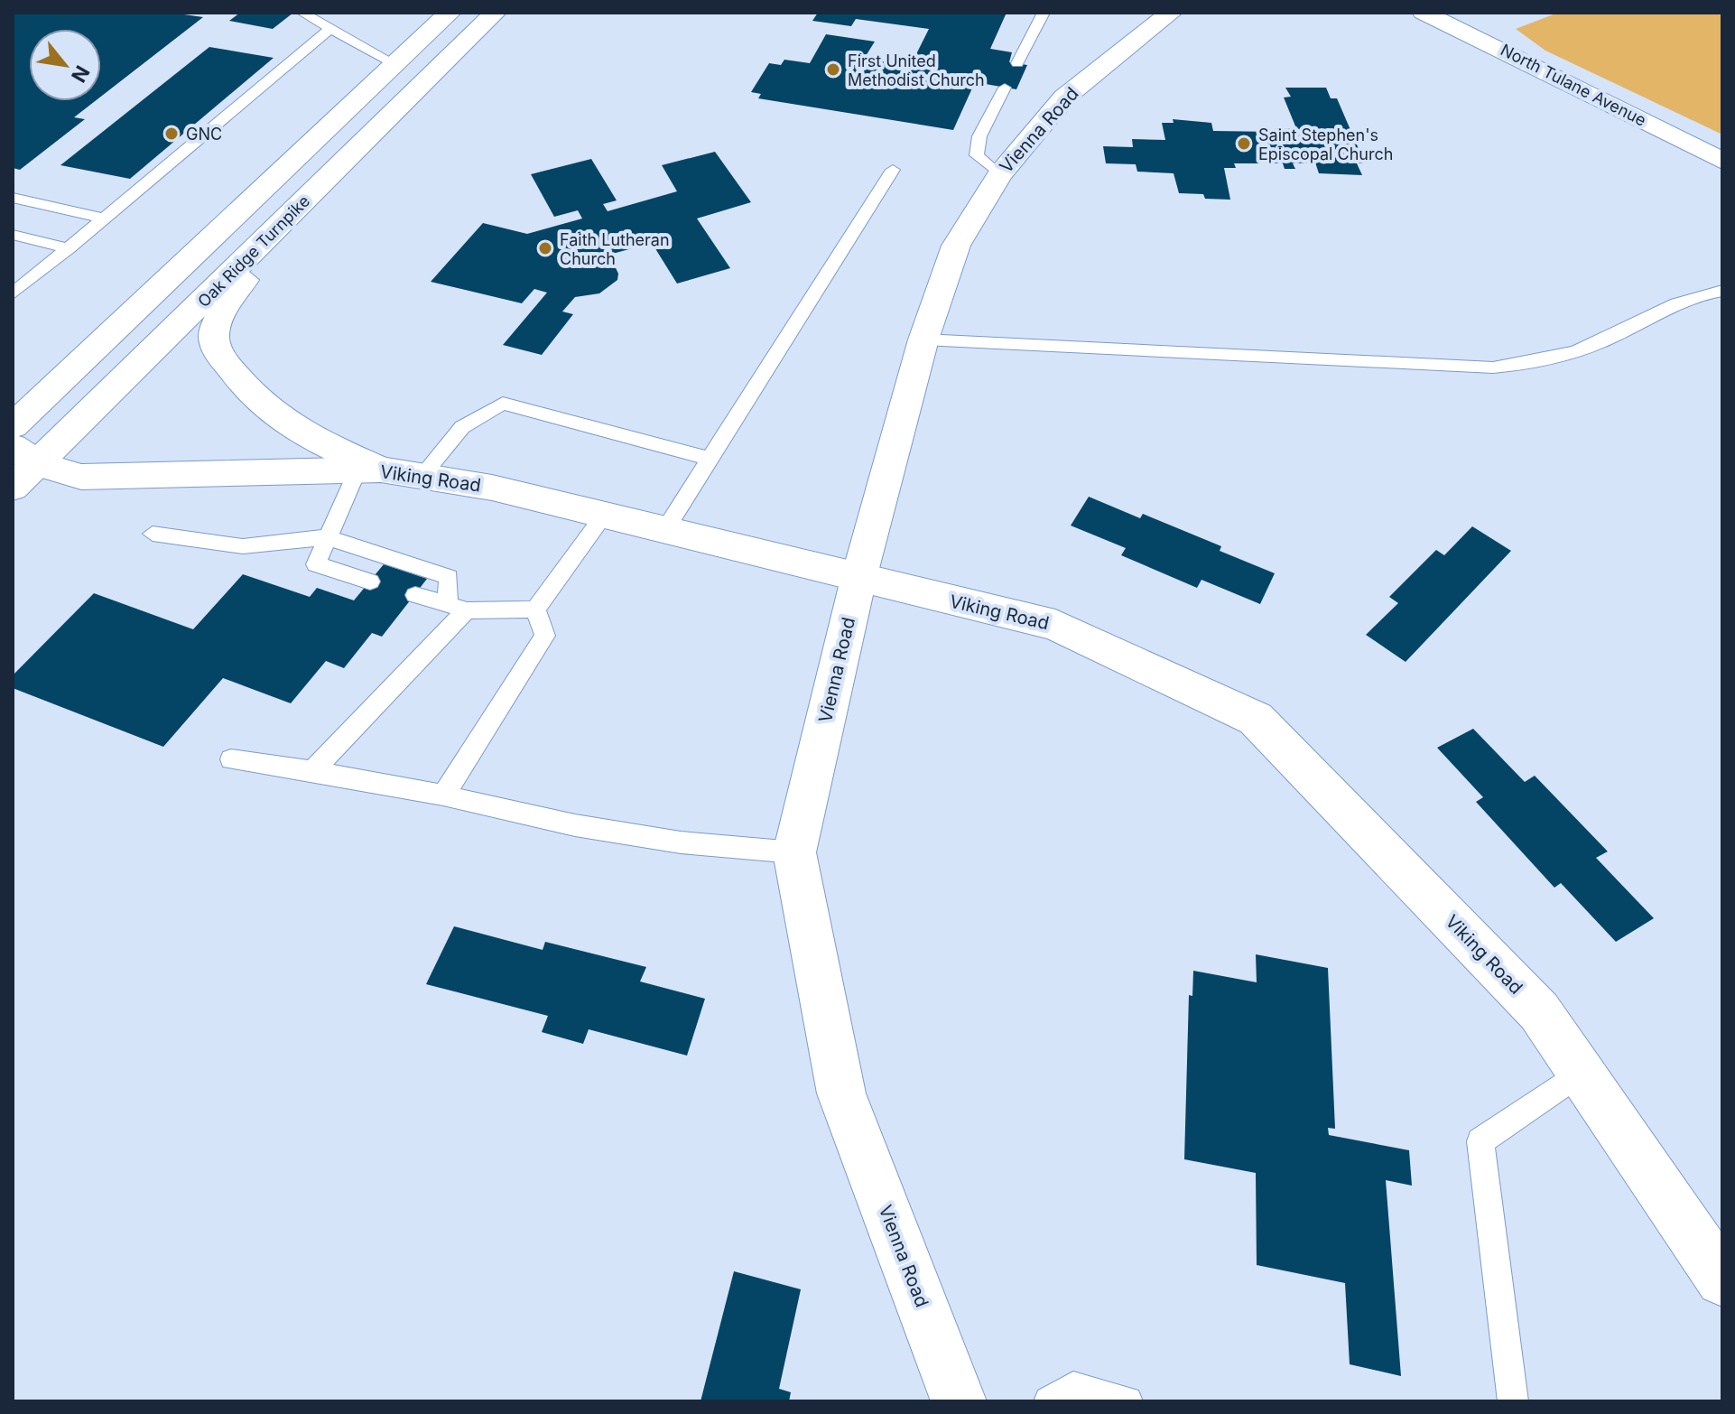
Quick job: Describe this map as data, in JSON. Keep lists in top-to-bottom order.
{
  "streets": {
    "main road": [
      "North Tulane Avenue",
      "Vienna Road",
      "Oak Ridge Turnpike",
      "Viking Road"
    ]
  },
  "crossings": [
    ["Vienna Road", "Viking Road"],
    ["Oak Ridge Turnpike", "Viking Road"]
  ],
  "places": [
    "First United Methodist Church",
    "GNC",
    "Saint Stephen's Episcopal Church",
    "Faith Lutheran Church"
  ],
  "north": "bottom right"
}
